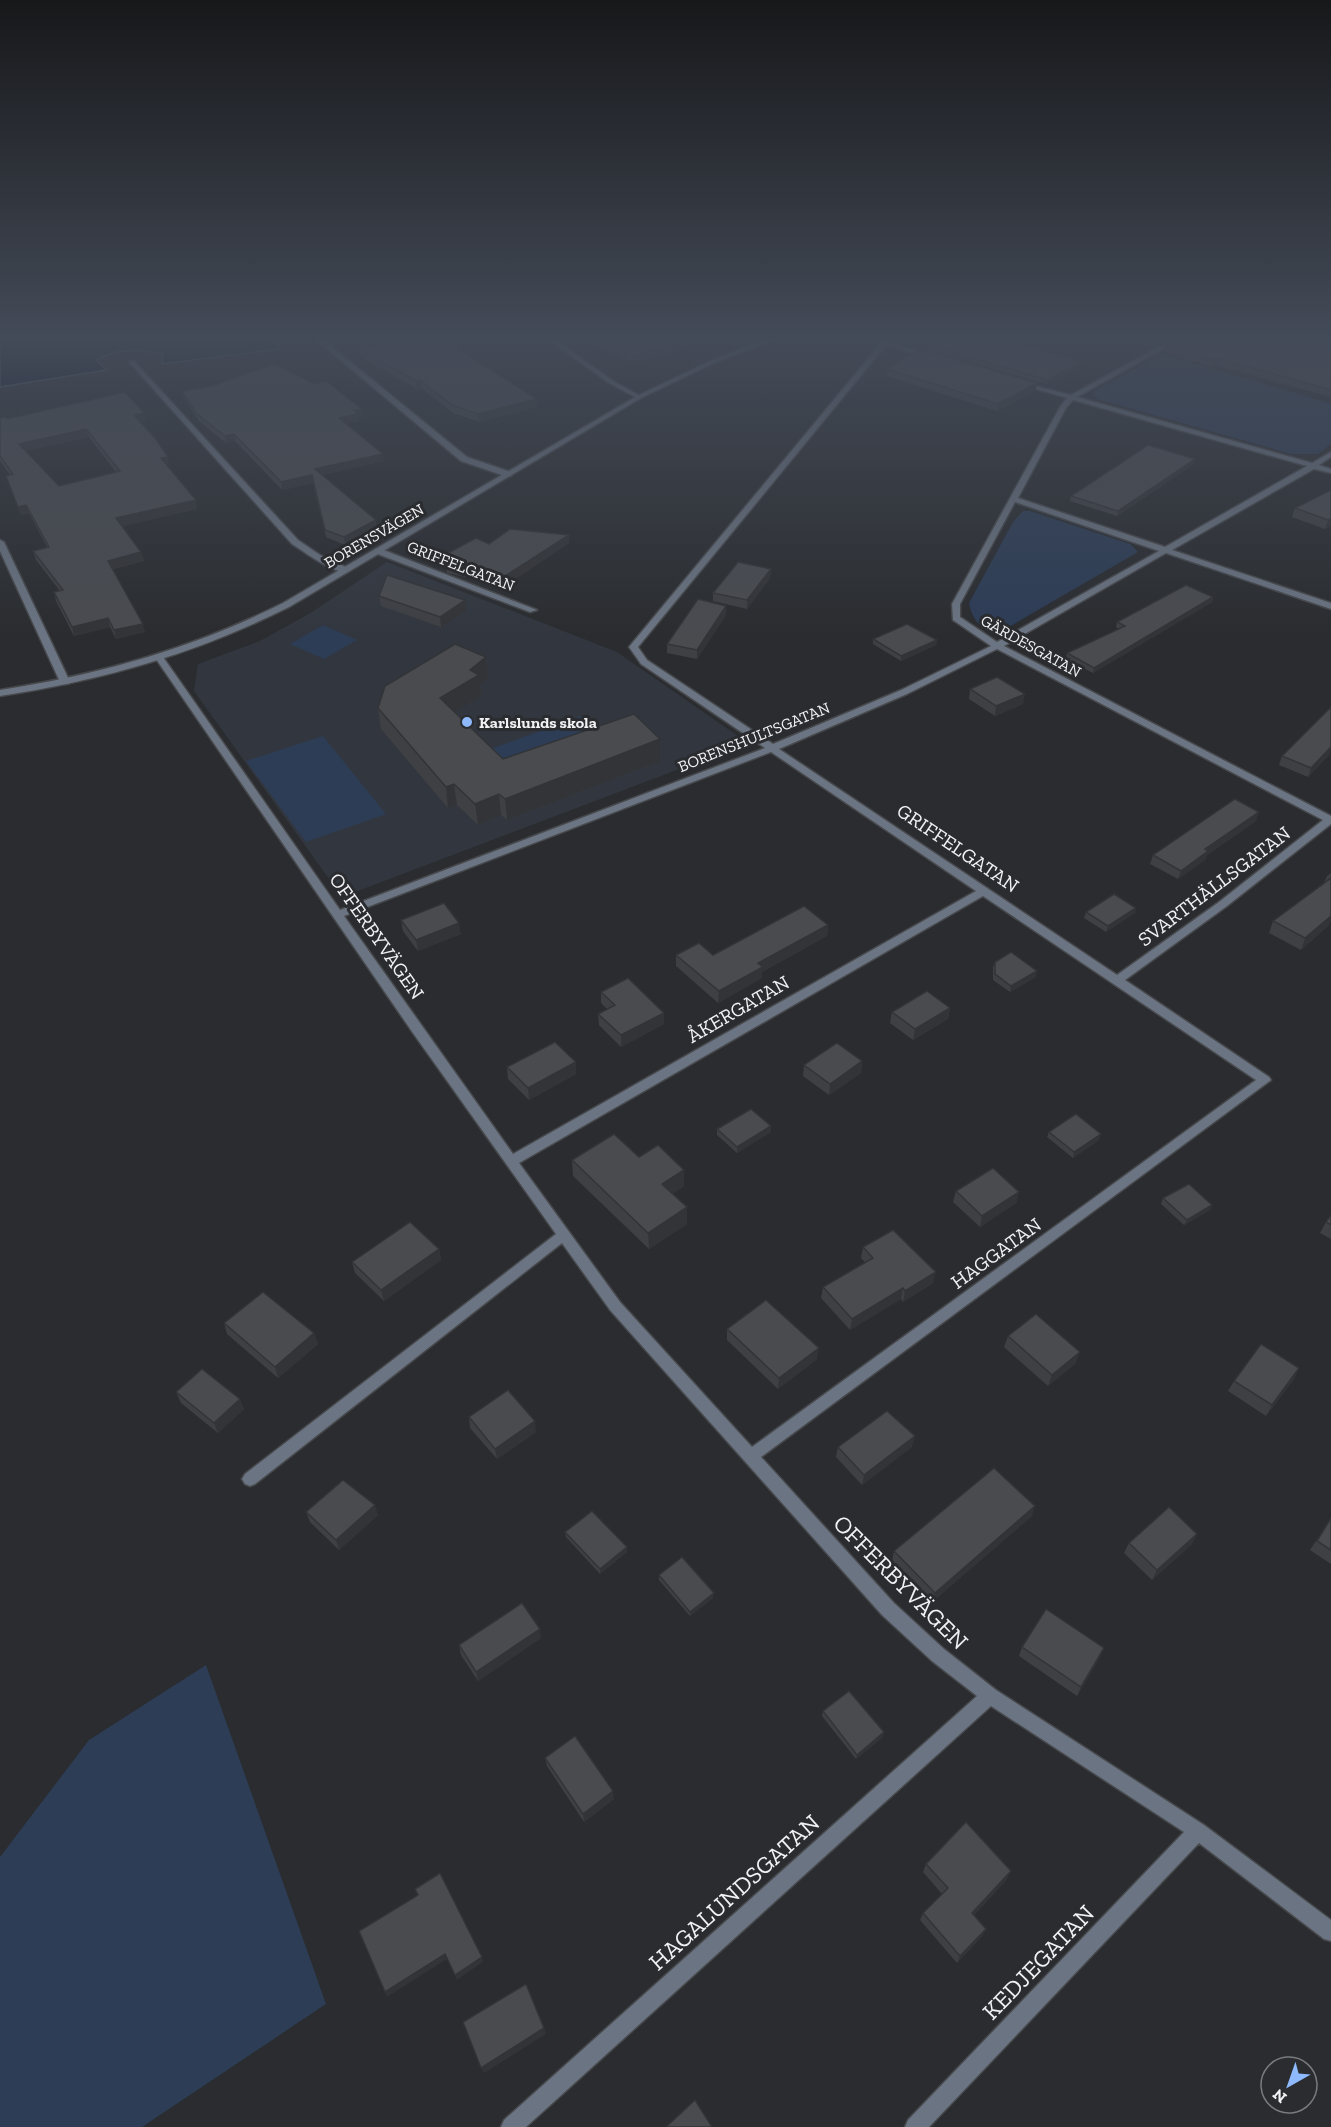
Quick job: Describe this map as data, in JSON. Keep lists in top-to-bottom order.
{
  "streets": {
    "street": [
      "BORENSVÄGEN",
      "GRIFFELGATAN",
      "GÄRDESGATAN",
      "BORENSHULTSGATAN",
      "SVARTHÄLLSGATAN",
      "OFFERBYVÄGEN",
      "ÅKERGATAN",
      "HAGGATAN",
      "HAGALUNDSGATAN",
      "KEDJEGATAN"
    ]
  },
  "crossings": [
    ["BORENSVÄGEN", "GRIFFELGATAN"],
    ["BORENSVÄGEN", "OFFERBYVÄGEN"],
    ["GRIFFELGATAN", "BORENSHULTSGATAN"],
    ["GRIFFELGATAN", "SVARTHÄLLSGATAN"],
    ["GRIFFELGATAN", "ÅKERGATAN"],
    ["GRIFFELGATAN", "HAGGATAN"],
    ["GÄRDESGATAN", "BORENSHULTSGATAN"],
    ["GÄRDESGATAN", "SVARTHÄLLSGATAN"],
    ["BORENSHULTSGATAN", "OFFERBYVÄGEN"],
    ["OFFERBYVÄGEN", "ÅKERGATAN"],
    ["OFFERBYVÄGEN", "HAGGATAN"],
    ["OFFERBYVÄGEN", "HAGALUNDSGATAN"],
    ["OFFERBYVÄGEN", "KEDJEGATAN"]
  ],
  "places": ["Karlslunds skola"],
  "north": "bottom left"
}
